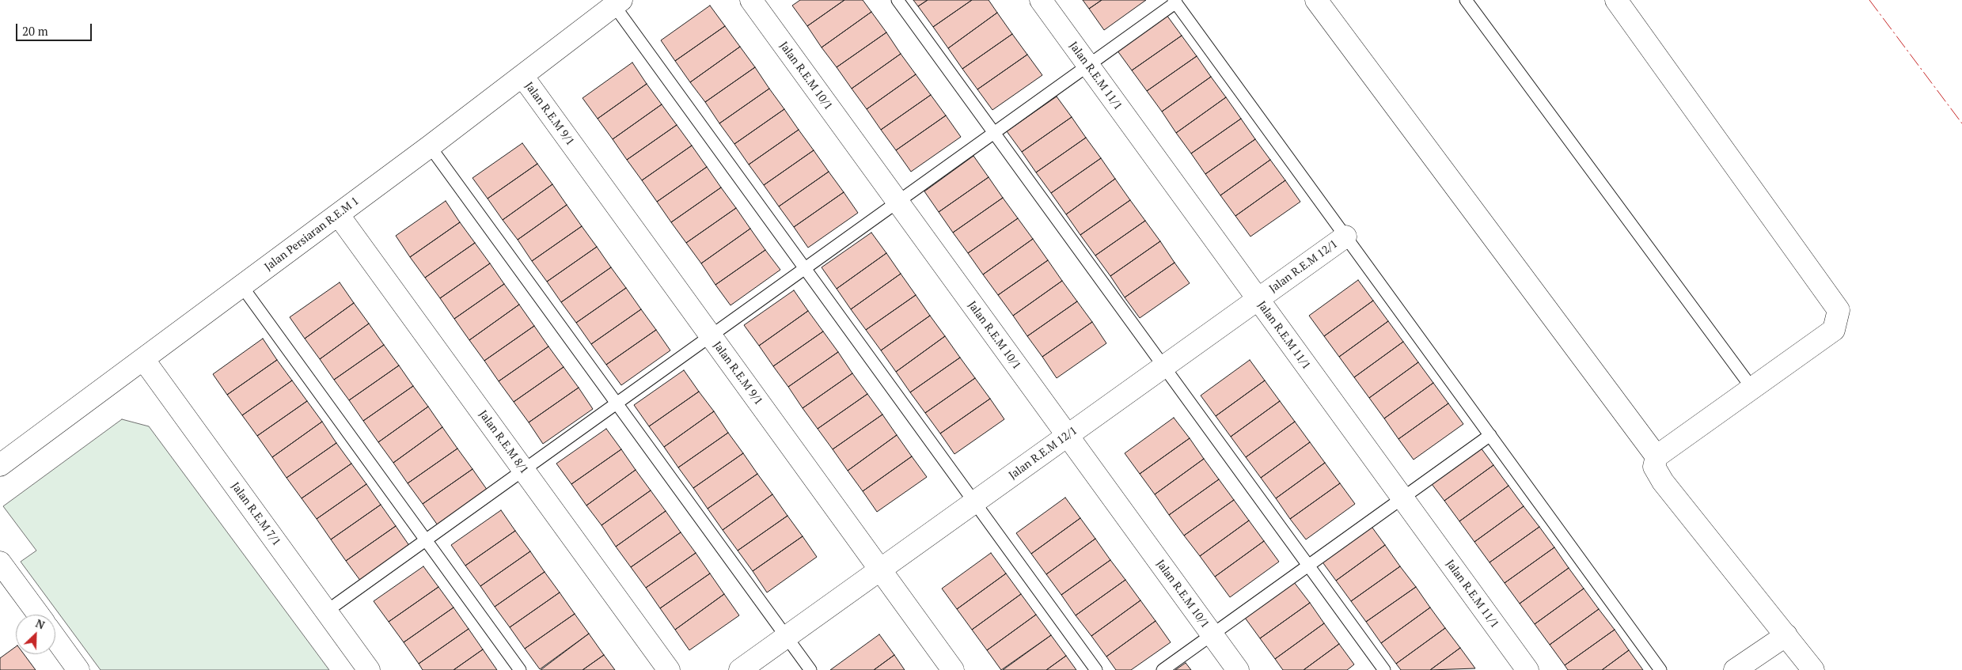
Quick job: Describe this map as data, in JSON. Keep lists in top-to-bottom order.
{
  "streets": {
    "street": [
      "Jalan R.E.M 10/1",
      "Jalan R.E.M 11/1",
      "Jalan R.E.M 9/1",
      "Jalan Persiaran R.E.M 1",
      "Jalan R.E.M 12/1",
      "Jalan R.E.M 8/1",
      "Jalan R.E.M 7/1"
    ]
  },
  "crossings": [
    ["Jalan R.E.M 10/1", "Jalan R.E.M 12/1"],
    ["Jalan R.E.M 11/1", "Jalan R.E.M 12/1"],
    ["Jalan R.E.M 9/1", "Jalan Persiaran R.E.M 1"],
    ["Jalan R.E.M 9/1", "Jalan R.E.M 12/1"],
    ["Jalan Persiaran R.E.M 1", "Jalan R.E.M 8/1"],
    ["Jalan Persiaran R.E.M 1", "Jalan R.E.M 7/1"]
  ],
  "scale_bar": "20 m",
  "north": "top right"
}
